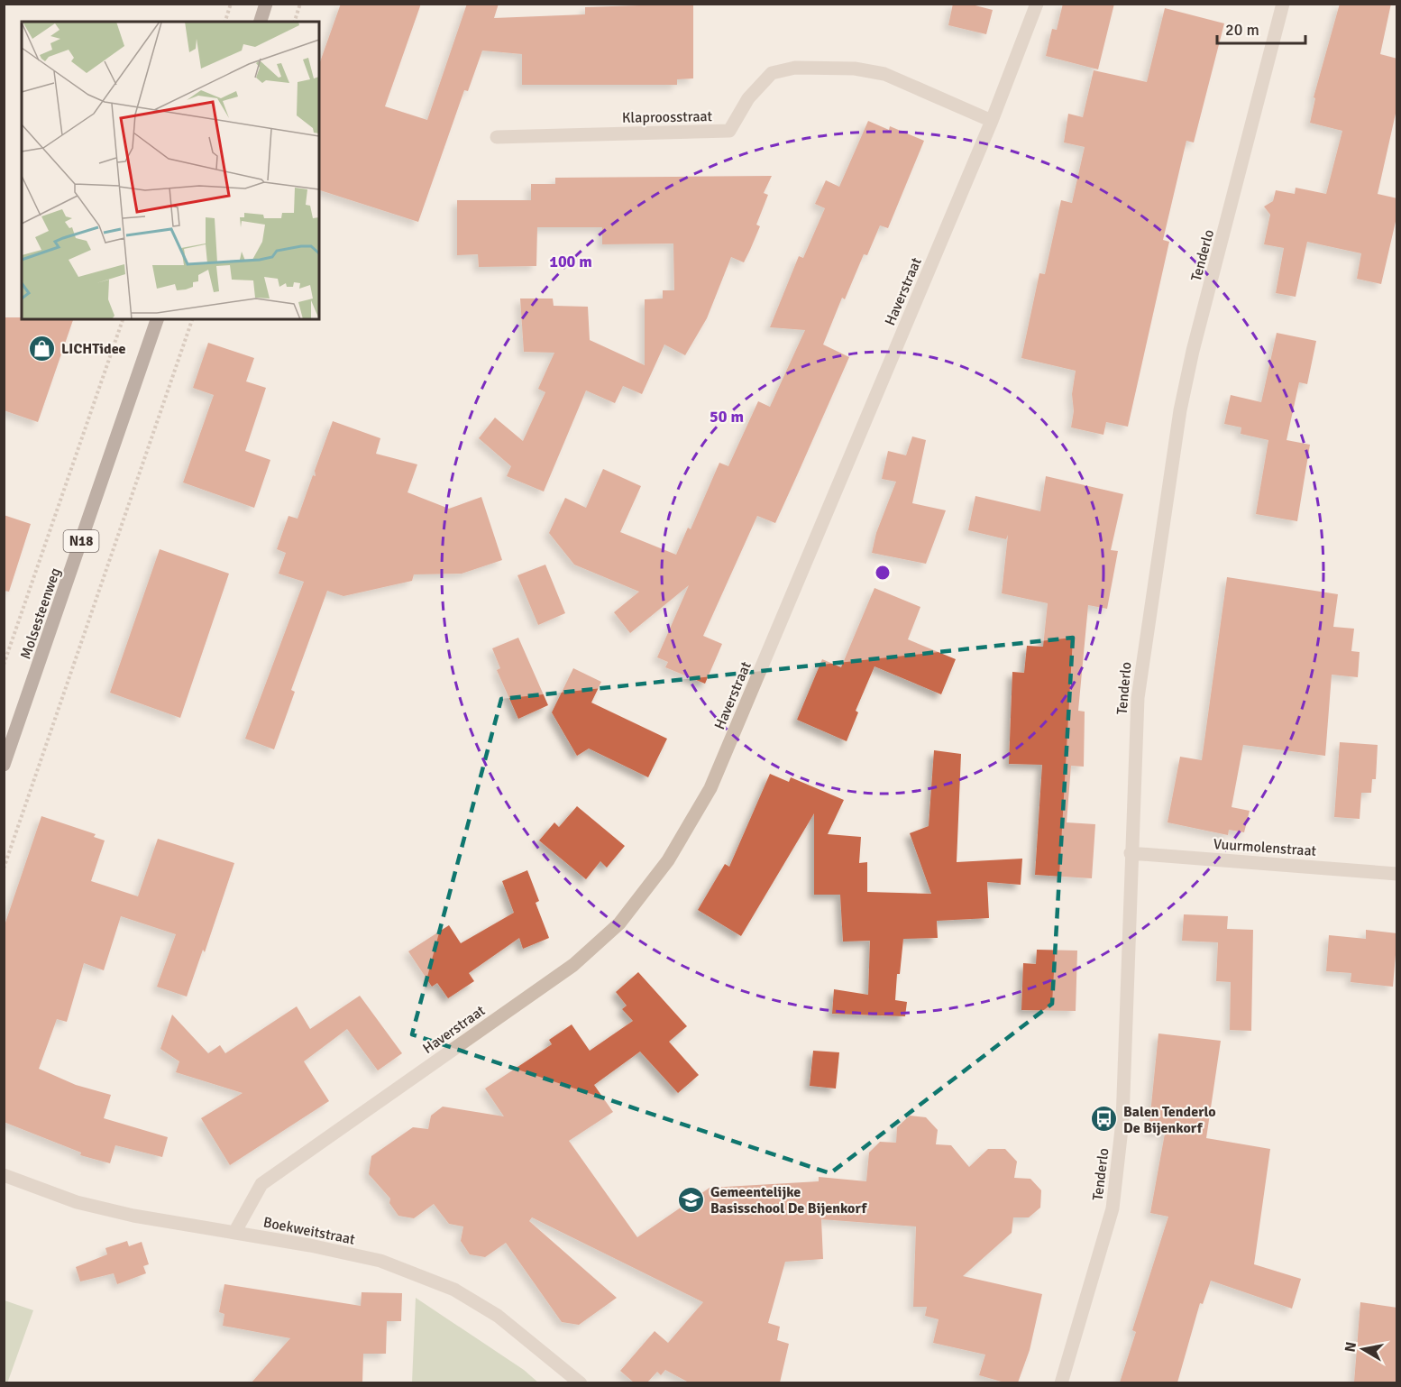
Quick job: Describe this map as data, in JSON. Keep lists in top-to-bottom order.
{
  "streets": {
    "main road": ["N18", "Molsesteenweg"],
    "street": [
      "Klaproosstraat",
      "Tenderlo",
      "Haverstraat",
      "Vuurmolenstraat",
      "Boekweitstraat"
    ]
  },
  "crossings": [
    ["Klaproosstraat", "Haverstraat"],
    ["Tenderlo", "Vuurmolenstraat"],
    ["Haverstraat", "Boekweitstraat"]
  ],
  "places": {
    "shop": ["LICHTidee"],
    "bus stop": ["Balen Tenderlo De Bijenkorf"],
    "school or university": ["Gemeentelijke Basisschool De Bijenkorf"]
  },
  "scale_bar": "20 m",
  "north": "left",
  "rings": ["100 m", "50 m"]
}
